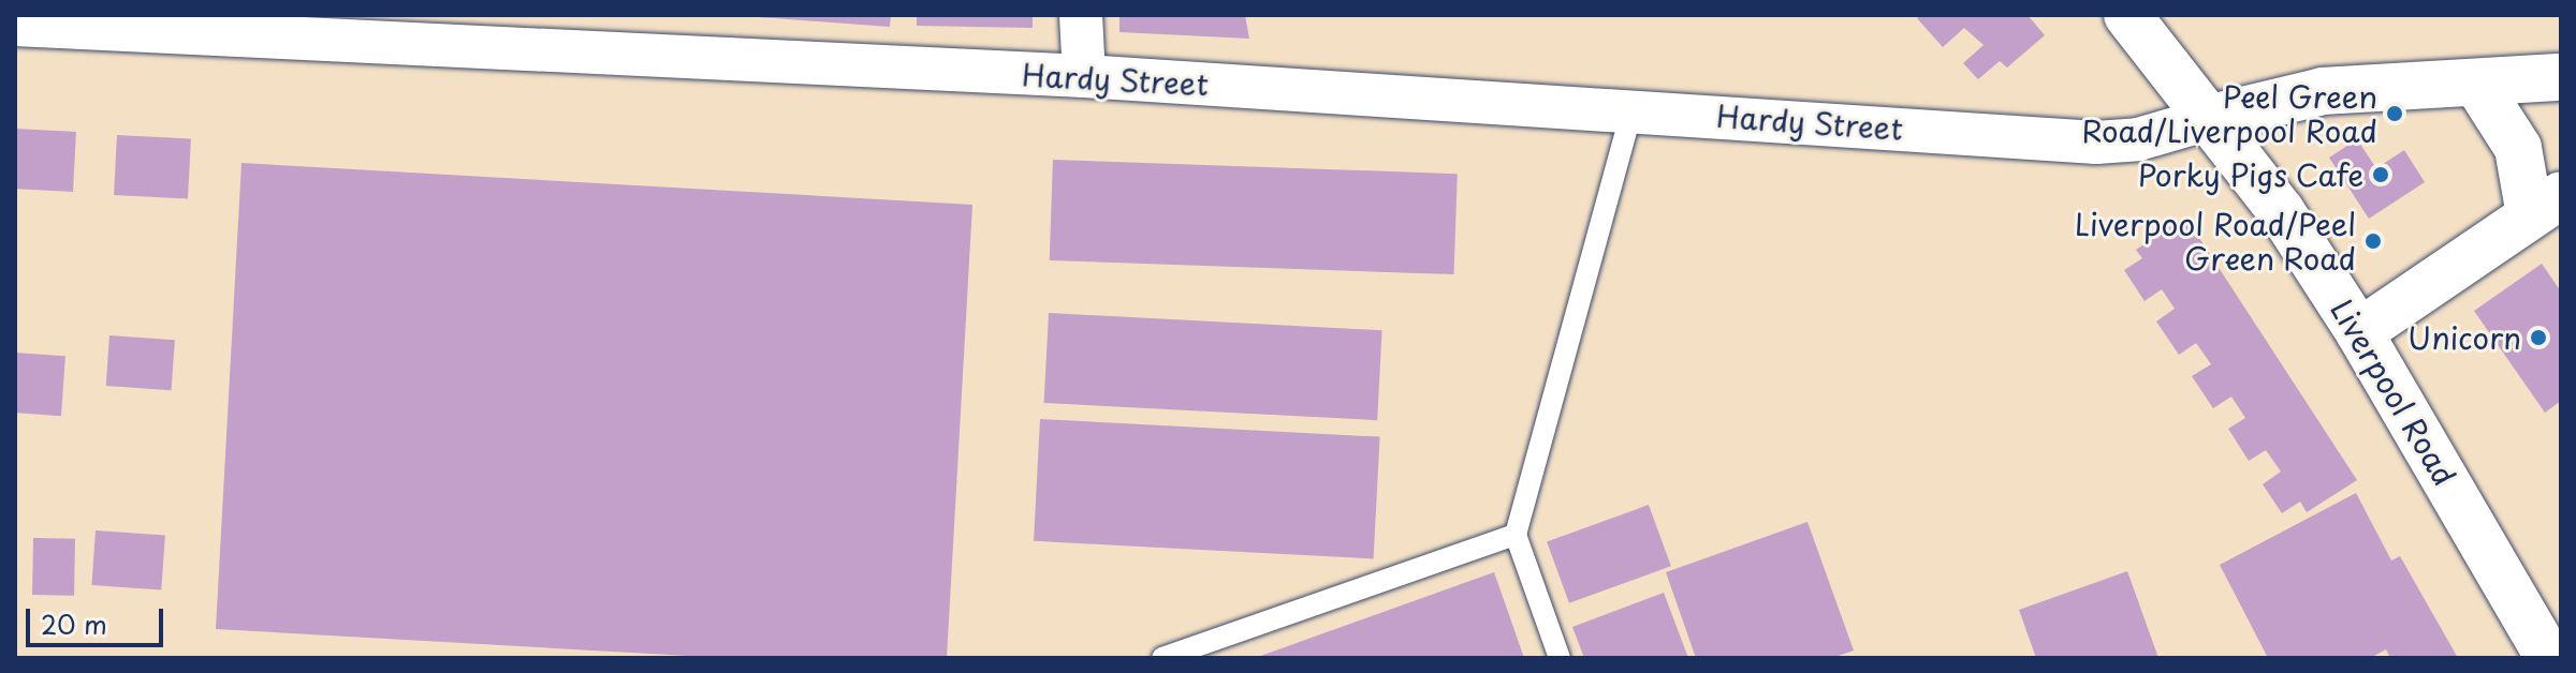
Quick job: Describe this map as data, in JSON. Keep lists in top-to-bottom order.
{
  "streets": {
    "main road": ["Liverpool Road"],
    "street": ["Hardy Street"]
  },
  "crossings": [
    ["Hardy Street", "Liverpool Road"]
  ],
  "places": [
    "Peel Green Road/Liverpool Road",
    "Porky Pigs Cafe",
    "Liverpool Road/Peel Green Road",
    "Unicorn"
  ],
  "scale_bar": "20 m"
}
